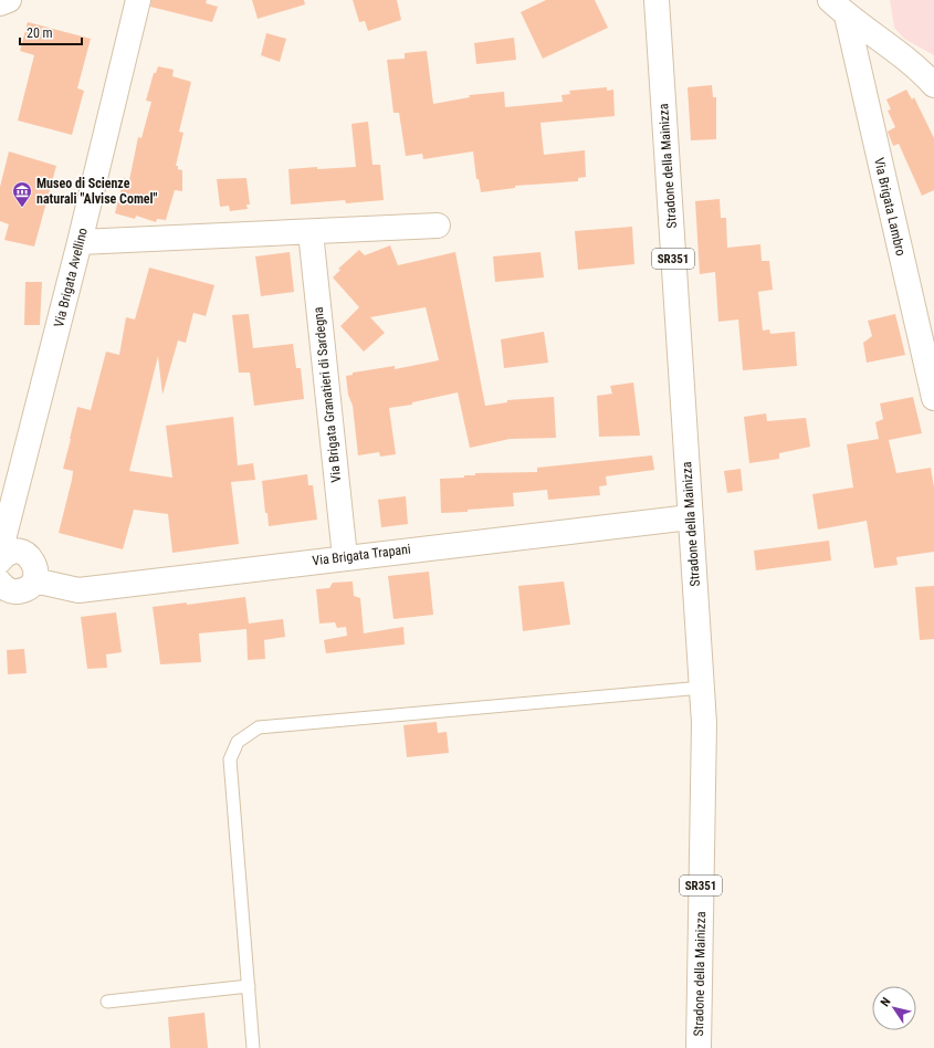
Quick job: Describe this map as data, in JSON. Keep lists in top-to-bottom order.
{
  "streets": {
    "street": [
      "Stradone della Mainizza",
      "Via Brigata Lambro",
      "SR351",
      "Via Brigata Avellino",
      "Via Brigata Granatieri di Sardegna",
      "Via Brigata Trapani"
    ]
  },
  "crossings": [
    ["Stradone della Mainizza", "Via Brigata Trapani"],
    ["Via Brigata Granatieri di Sardegna", "Via Brigata Trapani"]
  ],
  "places": {
    "museum": ["Museo di Scienze naturali \"Alvise Comel\""]
  },
  "scale_bar": "20 m",
  "north": "top left"
}
